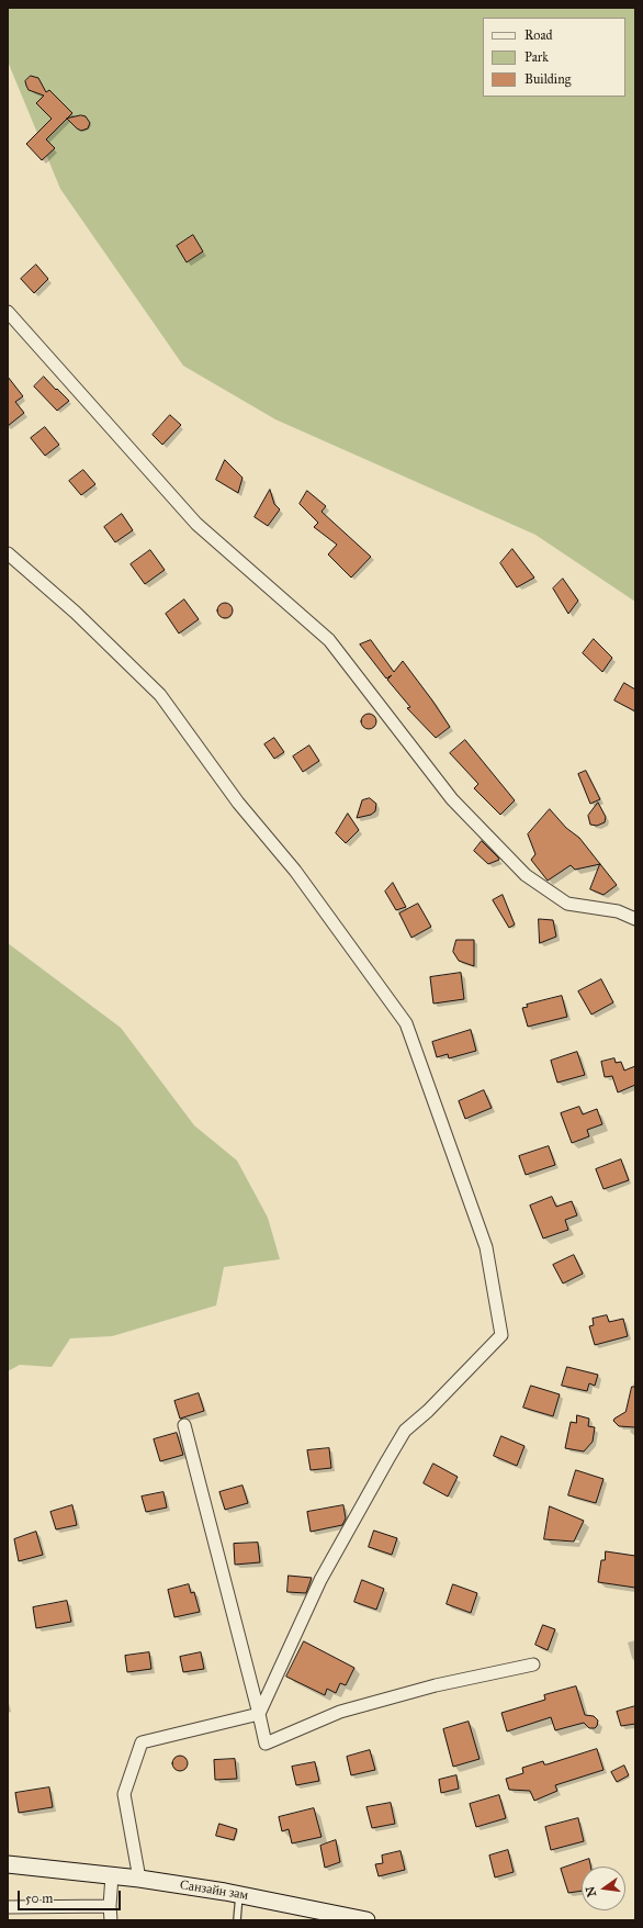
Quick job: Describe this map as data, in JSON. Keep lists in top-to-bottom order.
{
  "streets": {
    "main road": ["Санзайн зам"]
  },
  "legend": ["Road", "Park", "Building"],
  "scale_bar": "50 m",
  "north": "left"
}
